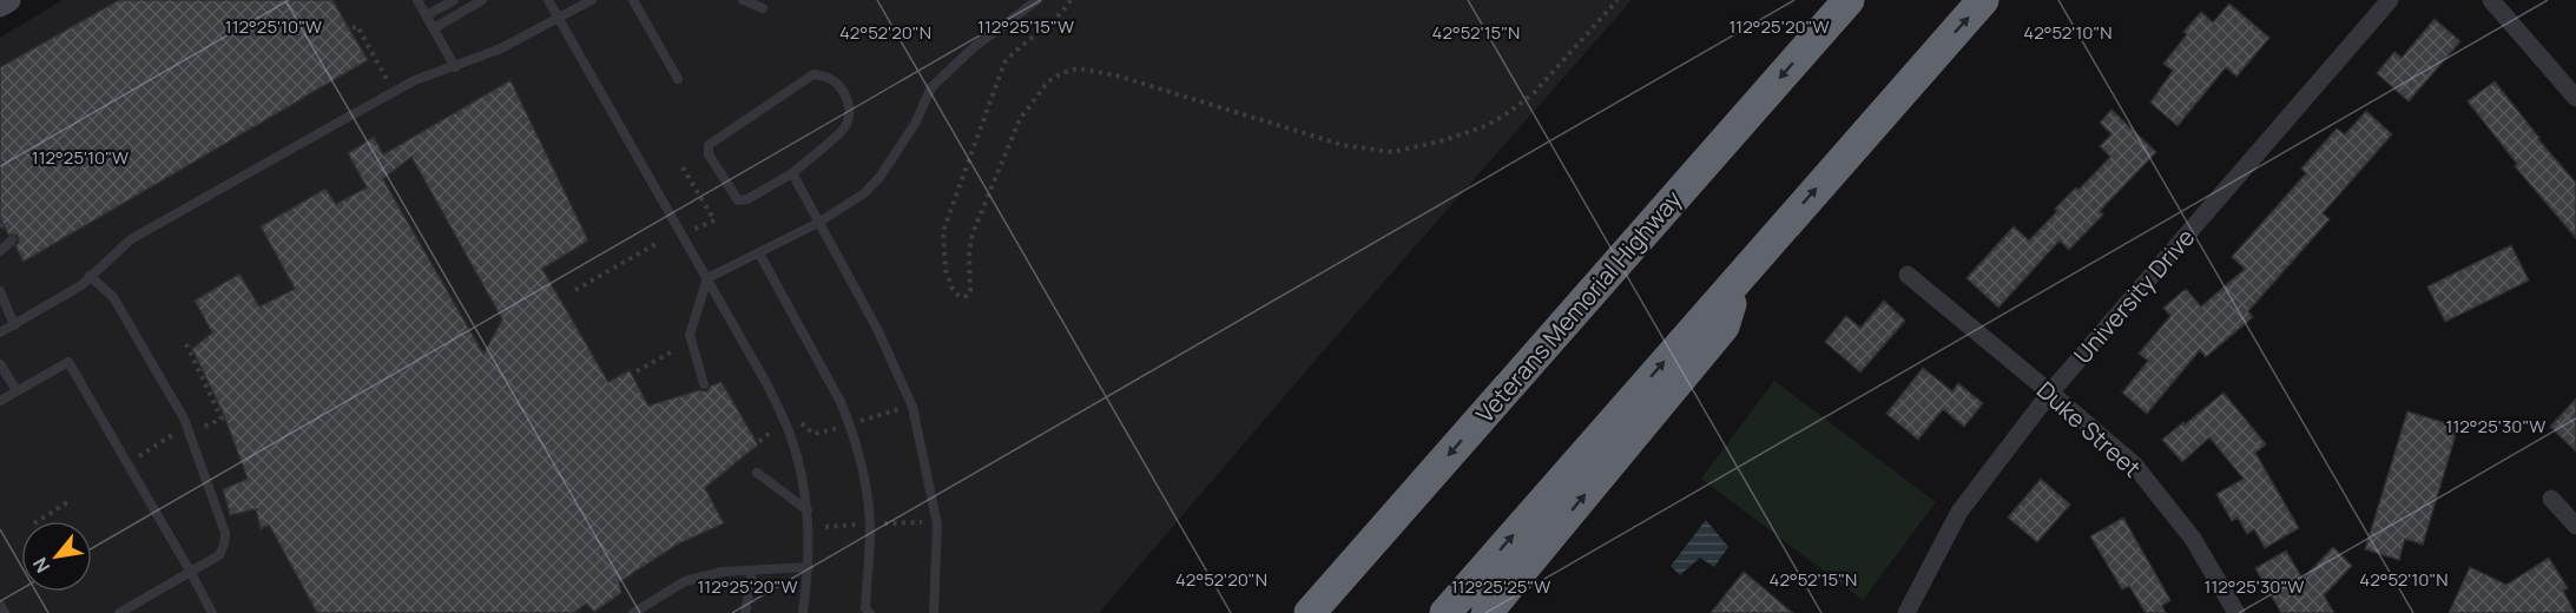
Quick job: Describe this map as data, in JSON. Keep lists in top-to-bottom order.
{
  "streets": {
    "highway": ["Veterans Memorial Highway"],
    "street": ["University Drive", "Duke Street"]
  },
  "crossings": [
    ["University Drive", "Duke Street"]
  ],
  "north": "bottom left",
  "coordinates": [
    "112°25'10\"W",
    "112°25'15\"W",
    "112°25'20\"W",
    "42°52'20\"N",
    "42°52'15\"N",
    "42°52'10\"N",
    "112°25'30\"W",
    "112°25'25\"W"
  ]
}
